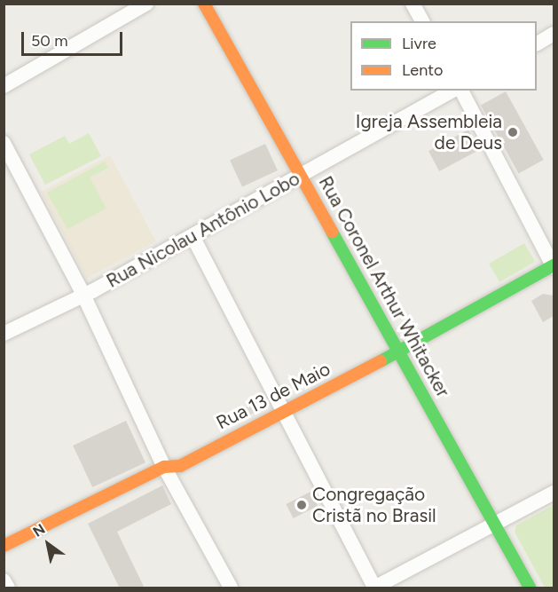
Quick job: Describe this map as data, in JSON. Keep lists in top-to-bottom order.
{
  "streets": {
    "main road": ["Rua Coronel Arthur Whitacker", "Rua 13 de Maio"],
    "street": ["Rua Nicolau Antônio Lobo"]
  },
  "crossings": [
    ["Rua Nicolau Antônio Lobo", "Rua Coronel Arthur Whitacker"],
    ["Rua Coronel Arthur Whitacker", "Rua 13 de Maio"]
  ],
  "places": ["Igreja Assembleia de Deus", "Congregação Cristã no Brasil"],
  "legend": ["Livre", "Lento"],
  "scale_bar": "50 m",
  "north": "top left"
}
